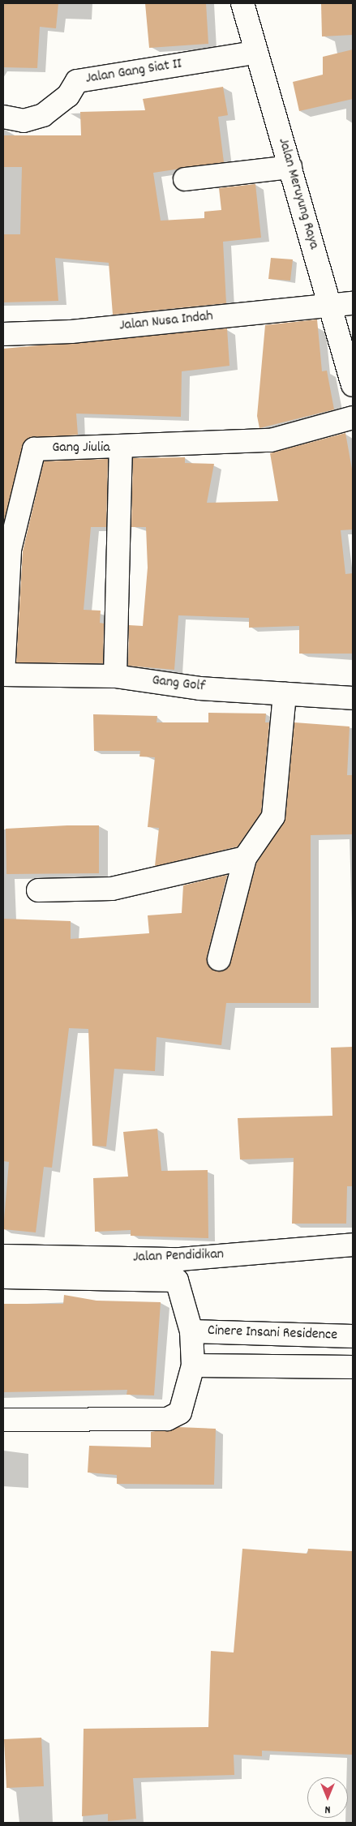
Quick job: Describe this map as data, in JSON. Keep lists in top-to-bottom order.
{
  "streets": {
    "street": [
      "Jalan Gang Siat II",
      "Jalan Meruyung Raya",
      "Jalan Nusa Indah",
      "Gang Jiulia",
      "Gang Golf",
      "Jalan Pendidikan",
      "Cinere Insani Residence"
    ]
  },
  "crossings": [
    ["Jalan Gang Siat II", "Jalan Meruyung Raya"],
    ["Jalan Meruyung Raya", "Jalan Nusa Indah"],
    ["Gang Jiulia", "Gang Golf"]
  ],
  "north": "bottom"
}
